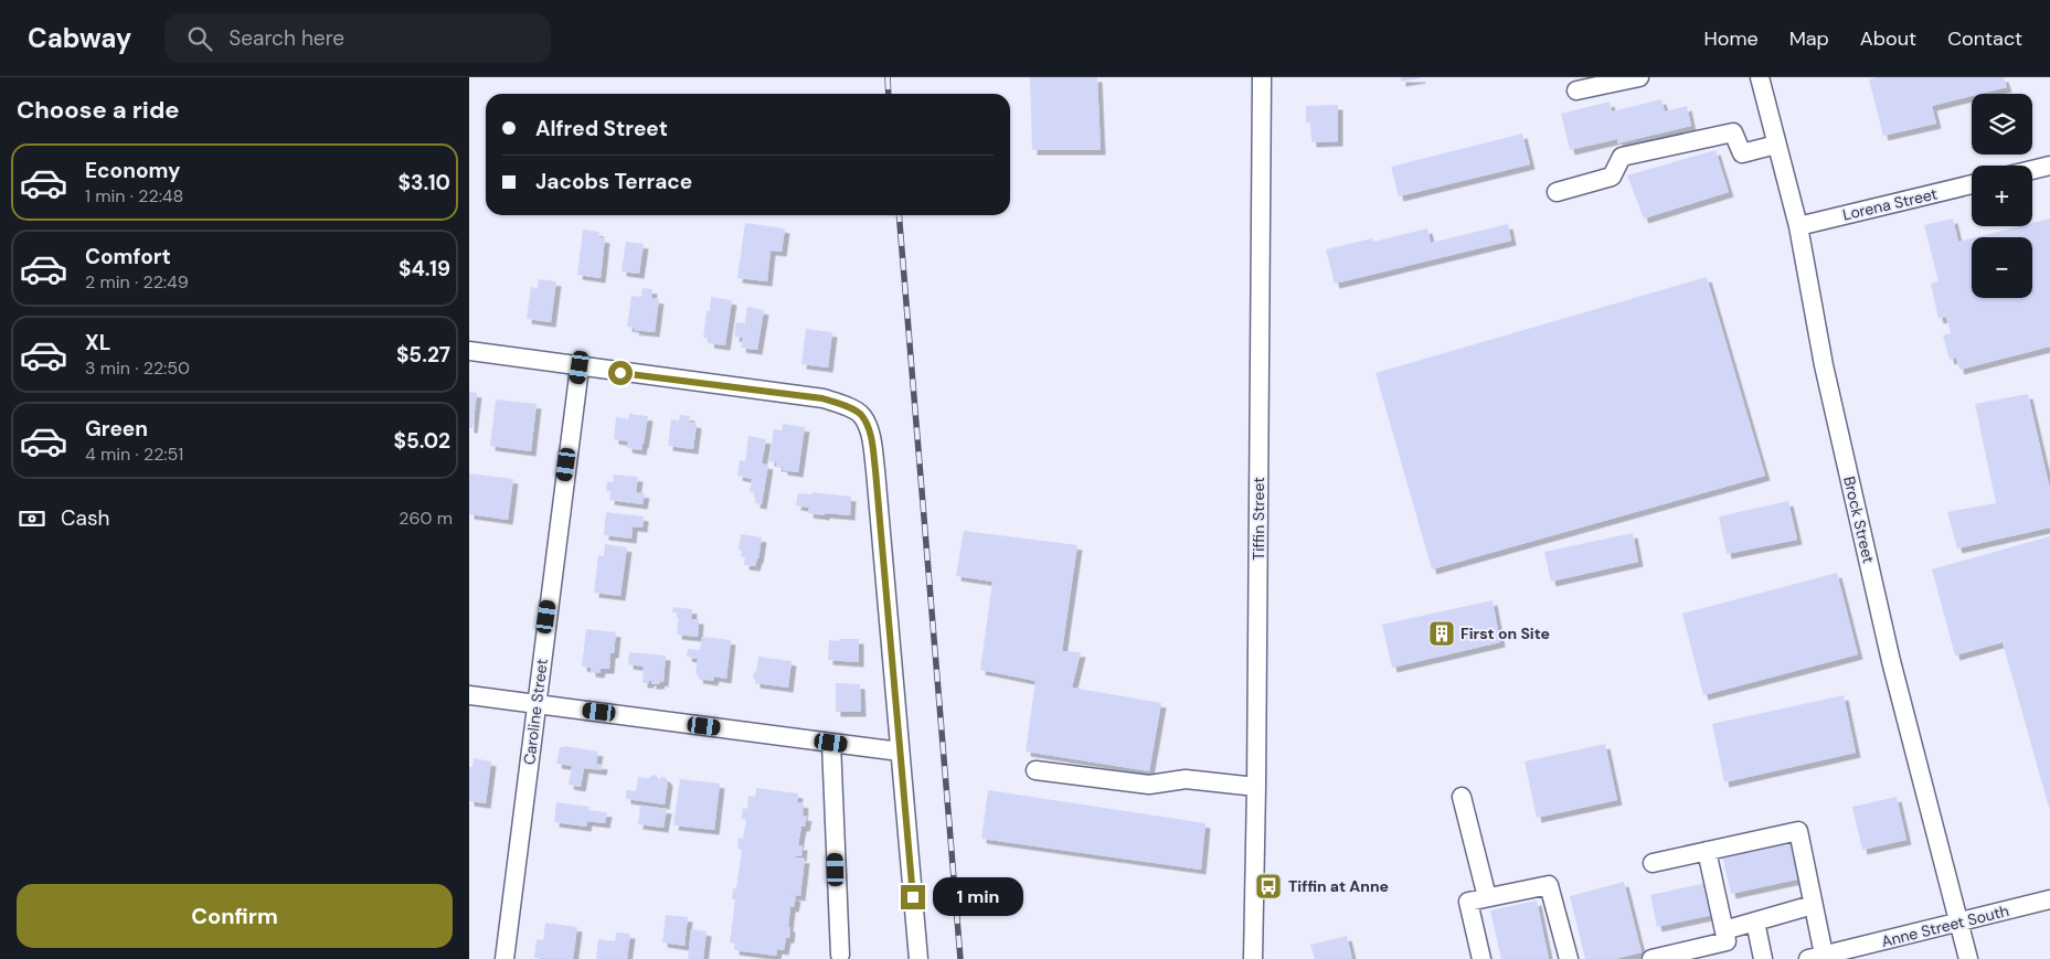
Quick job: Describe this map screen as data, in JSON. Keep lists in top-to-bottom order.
{
  "streets": {
    "street": [
      "Lorena Street",
      "Tiffin Street",
      "Brock Street",
      "Caroline Street",
      "Anne Street South"
    ]
  },
  "crossings": [
    ["Lorena Street", "Brock Street"],
    ["Brock Street", "Anne Street South"]
  ],
  "places": {
    "building": ["First on Site"],
    "bus stop": ["Tiffin at Anne"]
  },
  "page": {
    "header": "Cabway",
    "search": "Search here",
    "nav": [
      "Home",
      "Map",
      "About",
      "Contact"
    ],
    "heading": "Choose a ride",
    "map_buttons": ["+", "−"],
    "banner": ["Alfred Street", "Jacobs Terrace"],
    "list": [
      {
        "name": "Economy",
        "note": "1 min · 22:48",
        "value": "$3.10"
      },
      {
        "name": "Comfort",
        "note": "2 min · 22:49",
        "value": "$4.19"
      },
      {
        "name": "XL",
        "note": "3 min · 22:50",
        "value": "$5.27"
      },
      {
        "name": "Green",
        "note": "4 min · 22:51",
        "value": "$5.02"
      }
    ],
    "pay": ["Cash", "260 m"],
    "buttons": "Confirm",
    "bubble": "1 min"
  }
}
